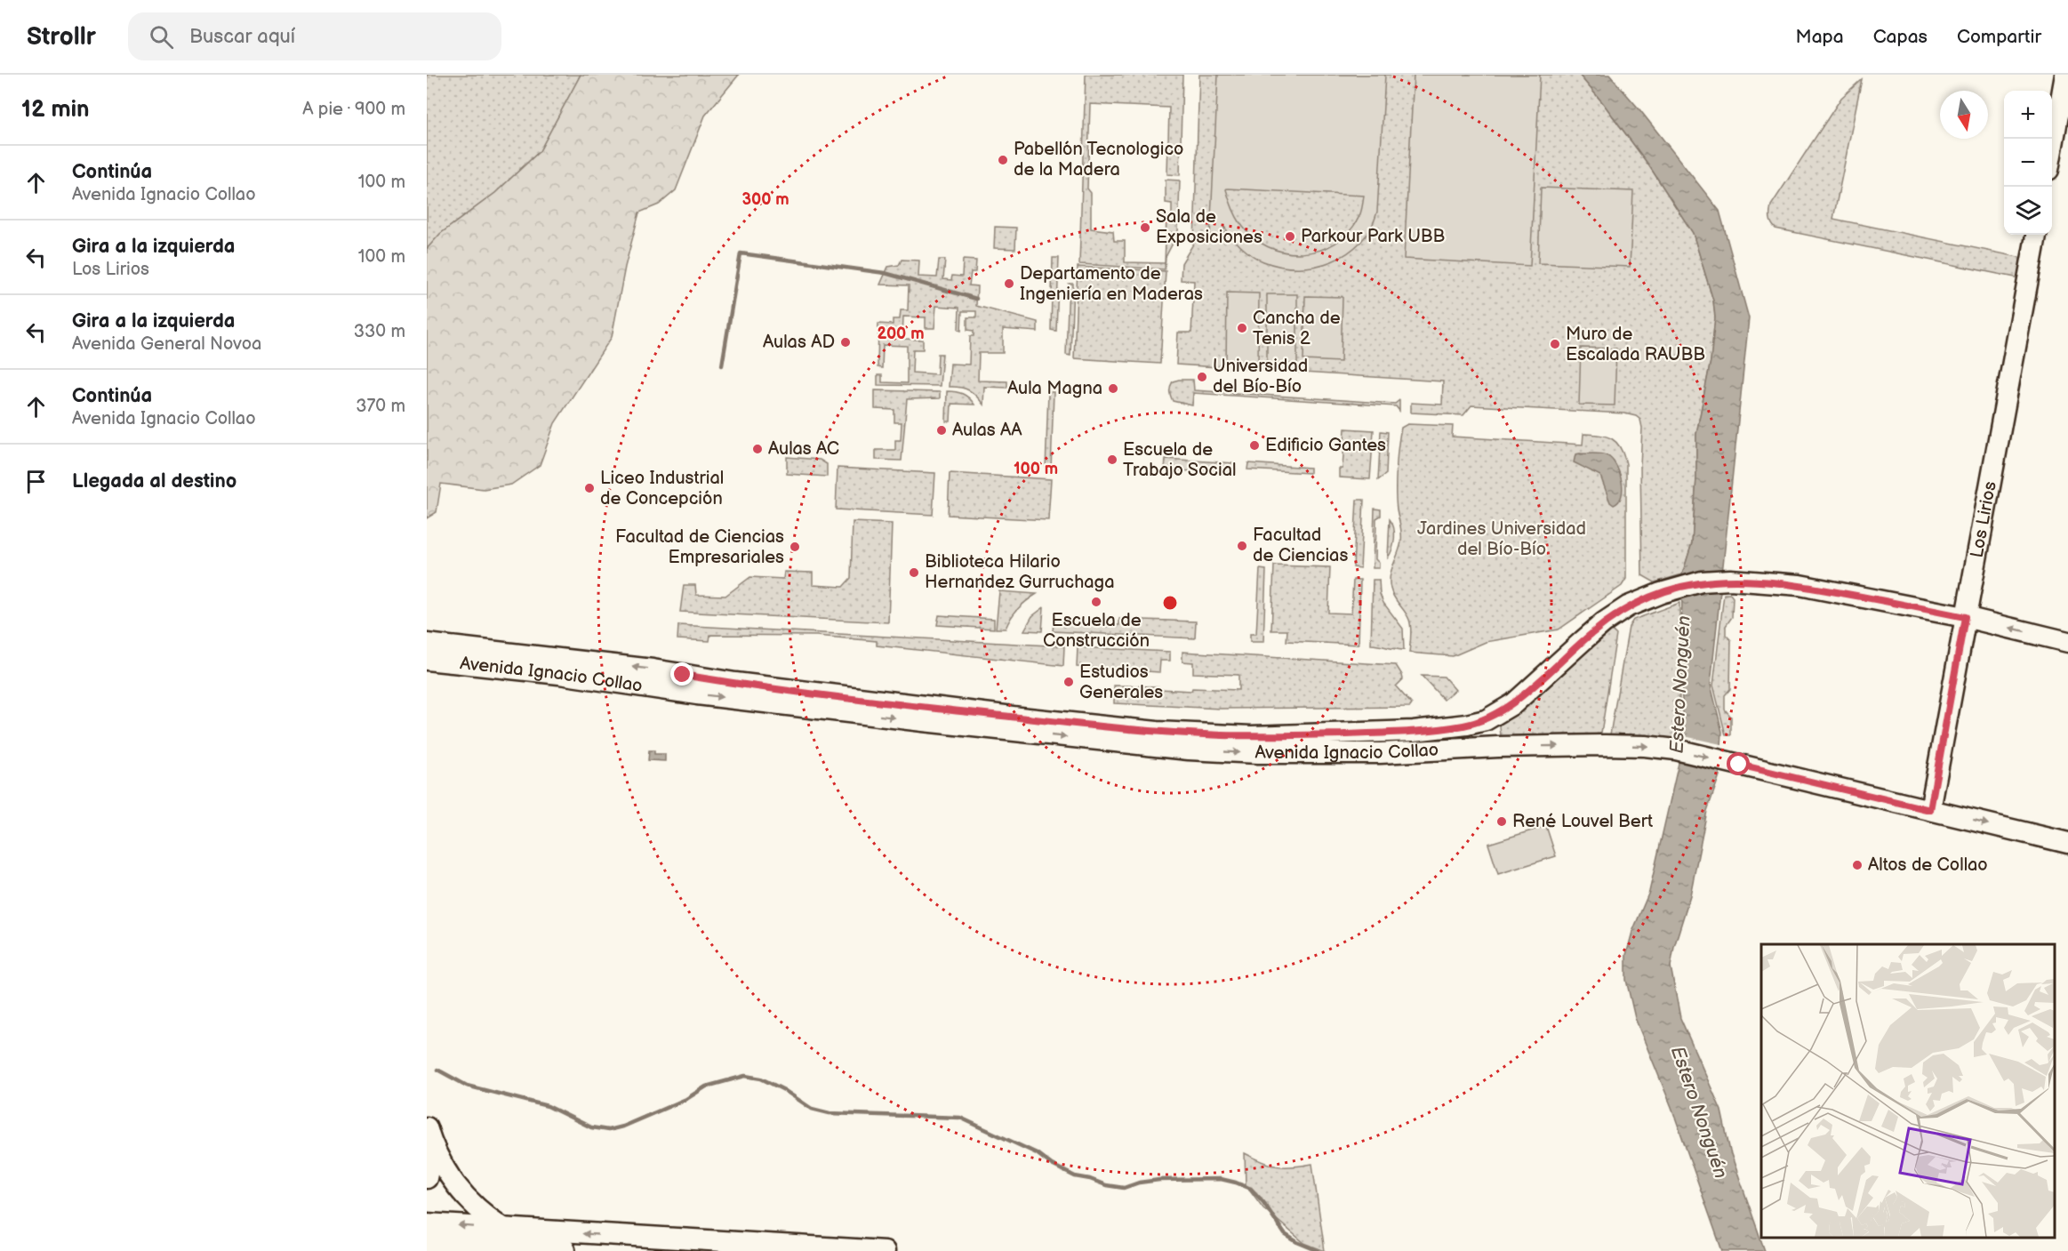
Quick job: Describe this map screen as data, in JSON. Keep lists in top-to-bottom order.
{
  "streets": {
    "main road": ["Los Lirios", "Avenida Ignacio Collao"]
  },
  "crossings": [
    ["Los Lirios", "Avenida Ignacio Collao"]
  ],
  "water": ["Estero Nonguén"],
  "parks": ["Jardines Universidad del Bío-Bío"],
  "places": [
    "Pabellón Tecnologico de la Madera",
    "Sala de Exposiciones",
    "Parkour Park UBB",
    "Departamento de Ingeniería en Maderas",
    "Cancha de Tenis 2",
    "Aulas AD",
    "Muro de Escalada RAUBB",
    "Universidad del Bío-Bío",
    "Aula Magna",
    "Aulas AA",
    "Edificio Gantes",
    "Aulas AC",
    "Escuela de Trabajo Social",
    "Liceo Industrial de Concepción",
    "Facultad de Ciencias",
    "Facultad de Ciencias Empresariales",
    "Biblioteca Hilario Hernandez Gurruchaga",
    "Escuela de Construcción",
    "Estudios Generales",
    "René Louvel Bert",
    "Altos de Collao"
  ],
  "north": "bottom",
  "page": {
    "header": "Strollr",
    "search": "Buscar aquí",
    "nav": ["Mapa", "Capas", "Compartir"],
    "heading": ["12 min", "A pie · 900 m"],
    "map_buttons": ["+", "−"],
    "list": [
      ["Continúa", "Avenida Ignacio Collao", "100 m"],
      ["Gira a la izquierda", "Los Lirios", "100 m"],
      ["Gira a la izquierda", "Avenida General Novoa", "330 m"],
      ["Continúa", "Avenida Ignacio Collao", "370 m"],
      "Llegada al destino"
    ]
  },
  "rings": ["300 m", "200 m", "100 m"]
}
